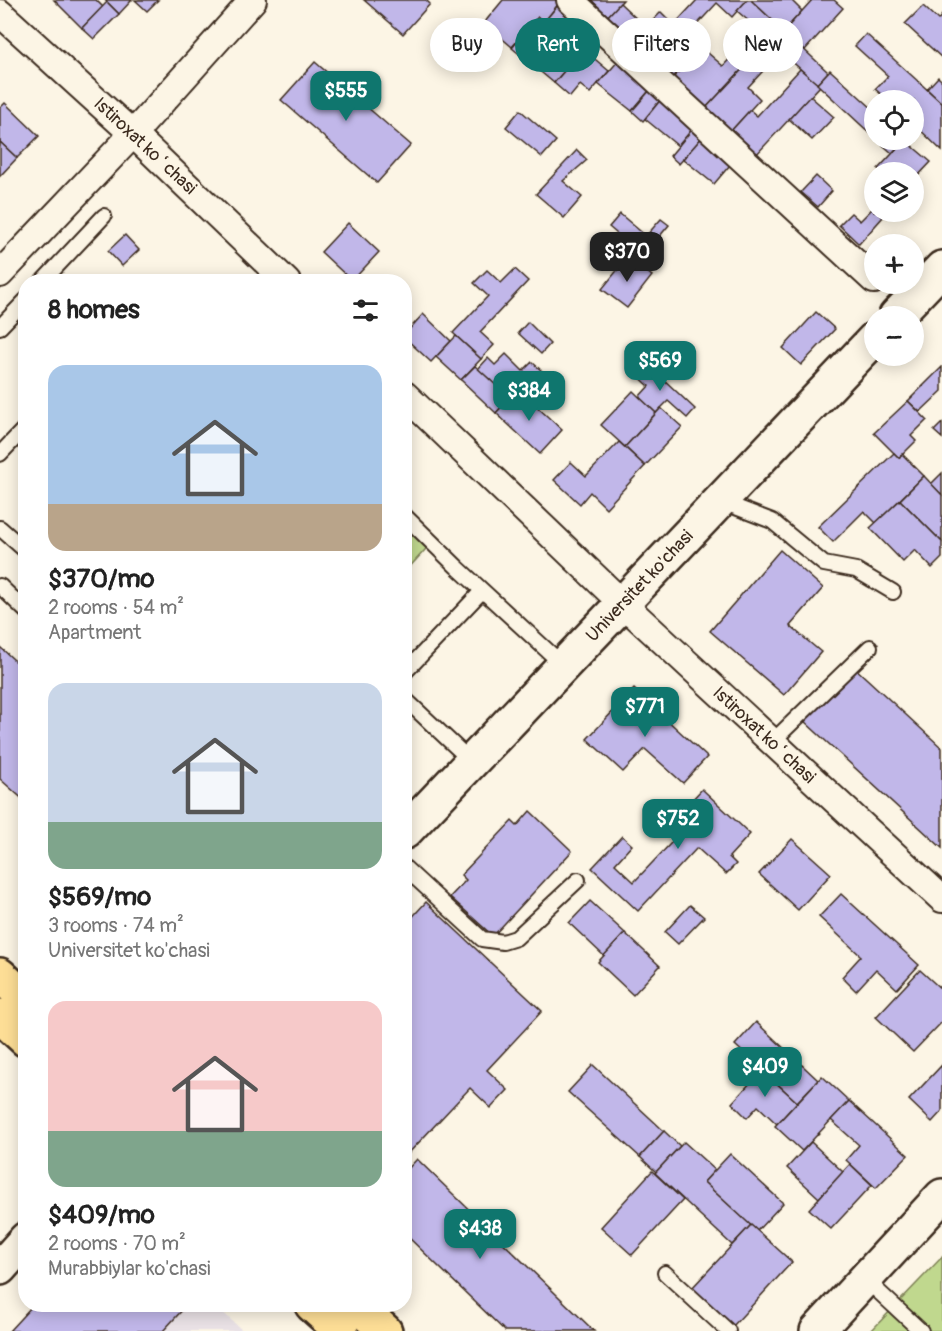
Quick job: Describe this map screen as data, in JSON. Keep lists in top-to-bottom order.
{
  "streets": {
    "main road": ["Universitet ko'chasi"],
    "street": ["Istiroxat koʻchasi"]
  },
  "crossings": [
    ["Istiroxat koʻchasi", "Universitet ko'chasi"]
  ],
  "page": {
    "chip": [
      "Buy",
      "Rent",
      "Filters",
      "New"
    ],
    "price": [
      "$555",
      "$370",
      "$569",
      "$384",
      "$771",
      "$752",
      "$409",
      "$438"
    ],
    "map_buttons": ["+", "−"],
    "heading": "8 homes",
    "list": [
      {
        "name": "$370/mo",
        "note": "2 rooms · 54 m² · Apartment"
      },
      {
        "name": "$569/mo",
        "note": "3 rooms · 74 m² · Universitet ko'chasi"
      },
      {
        "name": "$409/mo",
        "note": "2 rooms · 70 m² · Murabbiylar ko'chasi"
      }
    ]
  }
}
